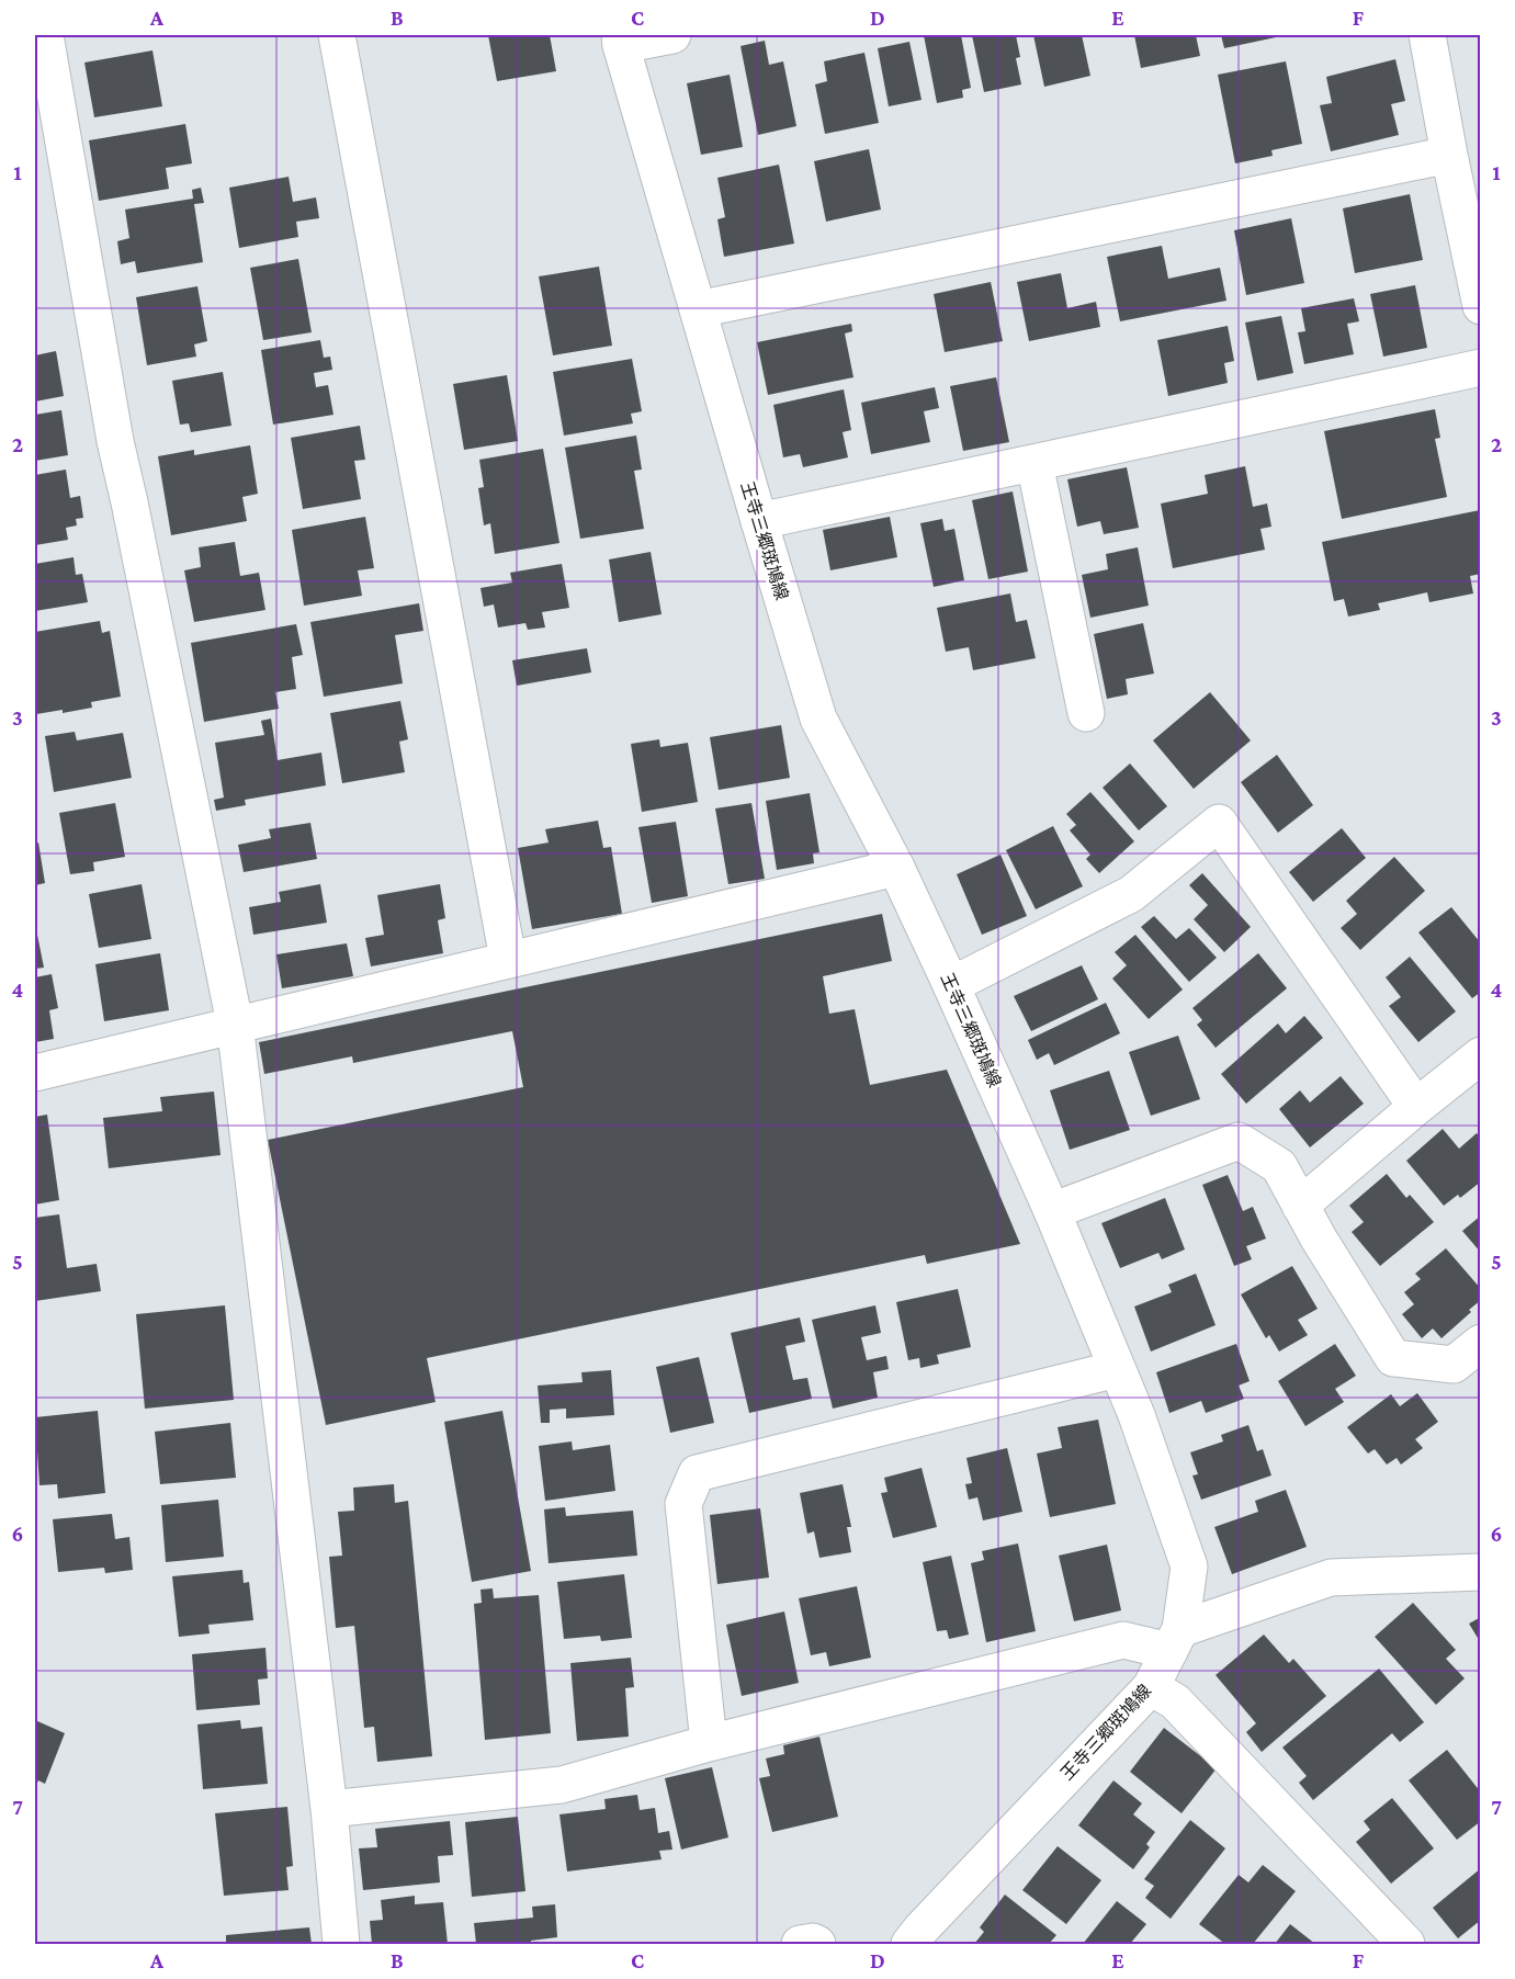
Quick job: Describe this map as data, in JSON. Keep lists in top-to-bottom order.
{
  "streets": {
    "street": ["王寺三郷斑鳩線"]
  },
  "grid": {
    "columns": [
      "A",
      "B",
      "C",
      "D",
      "E",
      "F"
    ],
    "rows": [
      "1",
      "2",
      "3",
      "4",
      "5",
      "6",
      "7"
    ]
  }
}
